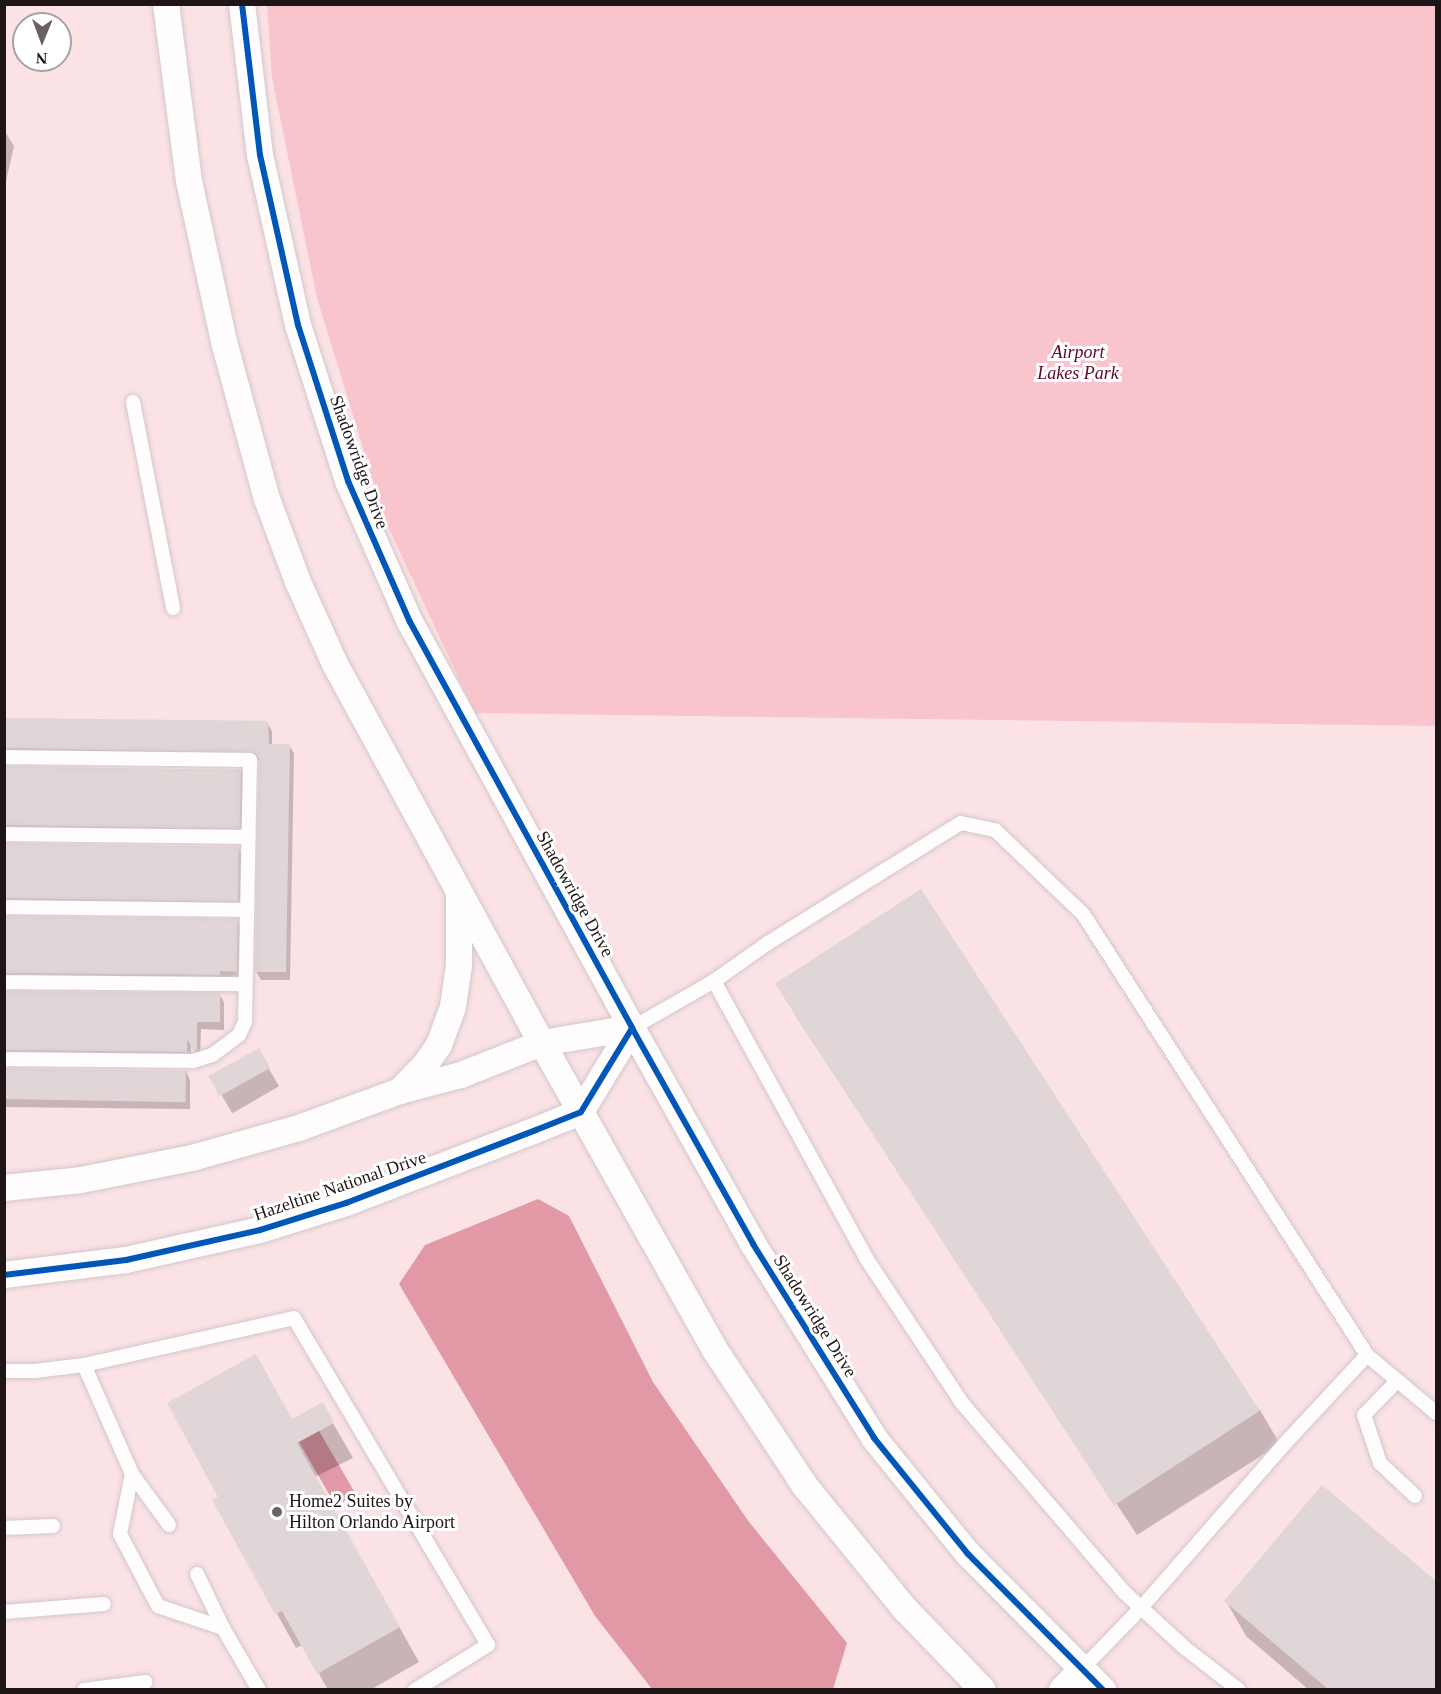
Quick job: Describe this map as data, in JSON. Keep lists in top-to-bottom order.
{
  "streets": {
    "street": ["Shadowridge Drive", "Hazeltine National Drive"]
  },
  "parks": ["Airport Lakes Park"],
  "places": ["Home2 Suites by Hilton Orlando Airport"],
  "north": "bottom"
}
